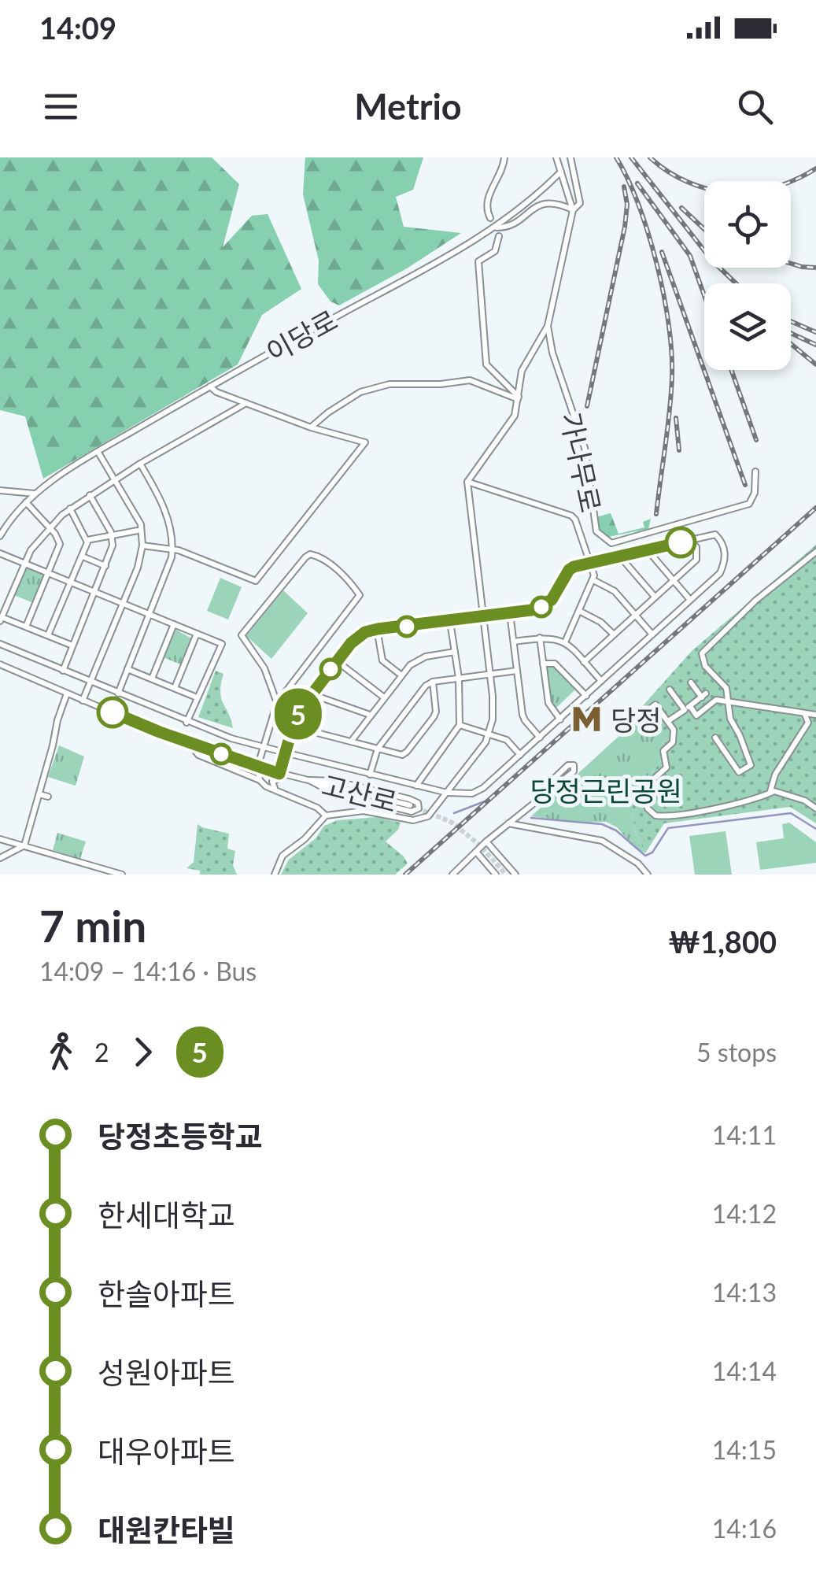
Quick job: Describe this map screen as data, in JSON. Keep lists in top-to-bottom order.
{
  "streets": {
    "street": ["이당로", "가나무로", "고산로"]
  },
  "crossings": [
    ["이당로", "가나무로"]
  ],
  "parks": ["당정근린공원"],
  "places": {
    "metro station": ["당정"]
  },
  "lines": ["bus line 5"],
  "page": {
    "status": "14:09",
    "header": "Metrio",
    "on_map": "5",
    "heading": ["7 min", "14:09 – 14:16 · Bus", "₩1,800"],
    "legs": ["2", "5", "5 stops"],
    "list": [
      {
        "name": "당정초등학교",
        "value": "14:11"
      },
      {
        "name": "한세대학교",
        "value": "14:12"
      },
      {
        "name": "한솔아파트",
        "value": "14:13"
      },
      {
        "name": "성원아파트",
        "value": "14:14"
      },
      {
        "name": "대우아파트",
        "value": "14:15"
      },
      {
        "name": "대원칸타빌",
        "value": "14:16"
      }
    ]
  }
}
